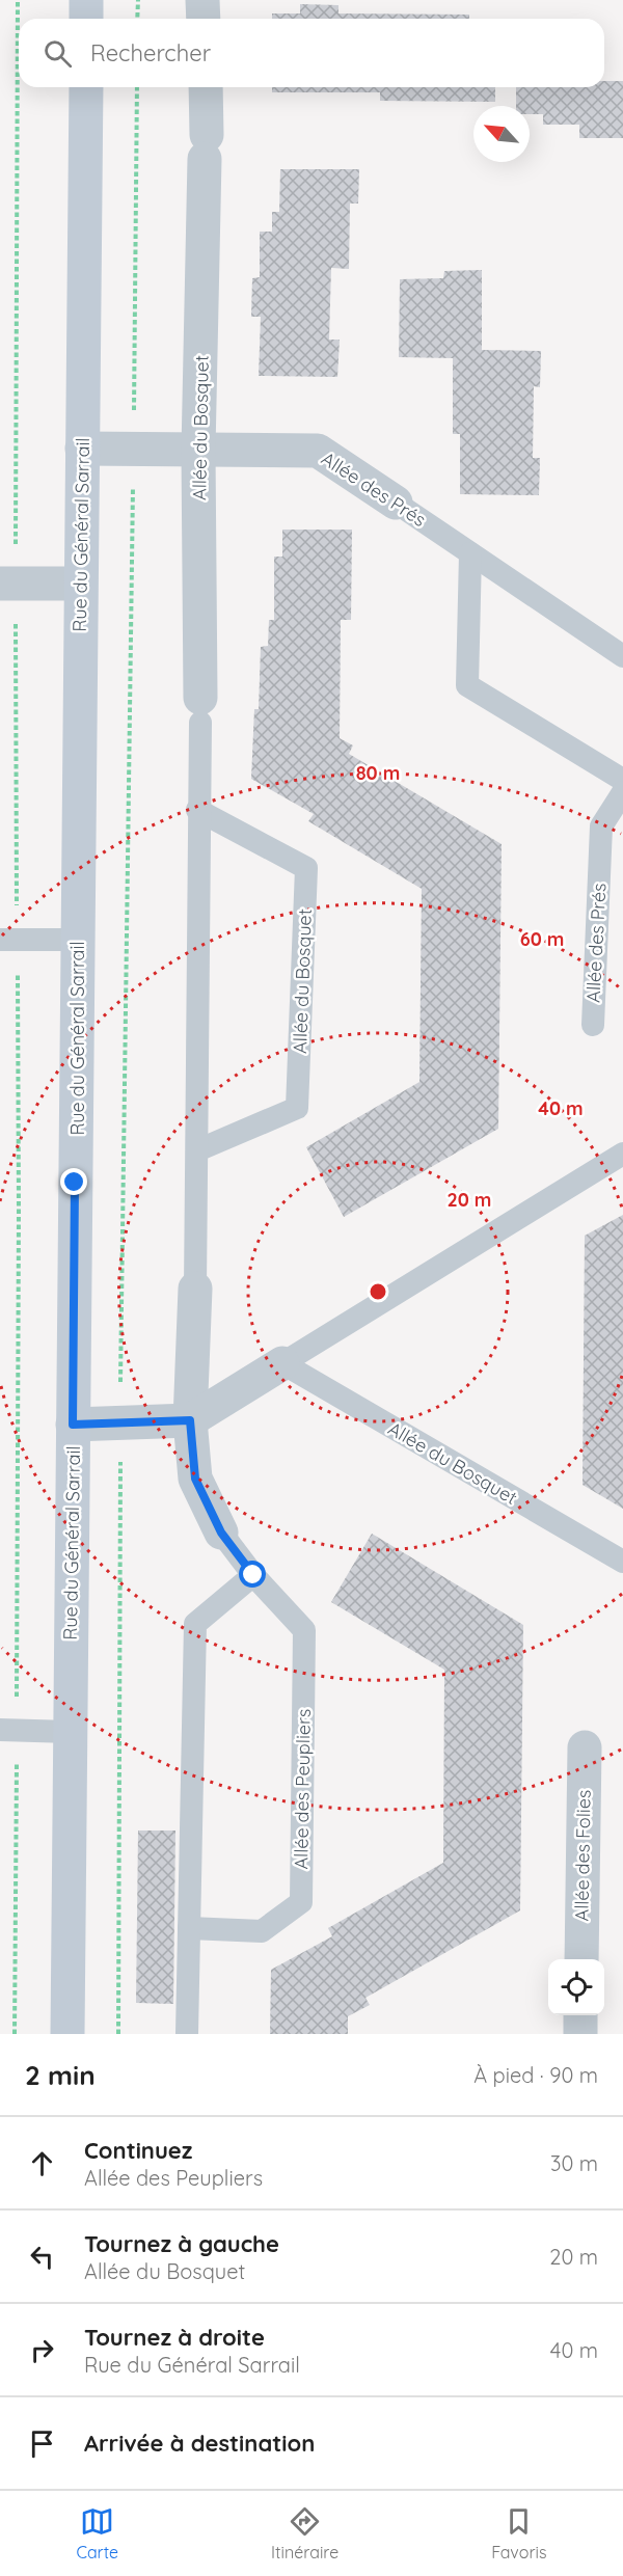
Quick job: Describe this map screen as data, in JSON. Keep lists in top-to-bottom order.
{
  "streets": {
    "main road": ["Rue du Général Sarrail"],
    "street": [
      "Allée du Bosquet",
      "Allée des Prés",
      "Allée des Peupliers",
      "Allée des Folies"
    ]
  },
  "crossings": [
    ["Allée du Bosquet", "Allée des Prés"],
    ["Allée du Bosquet", "Allée des Peupliers"],
    ["Allée des Prés", "Rue du Général Sarrail"]
  ],
  "north": "top left",
  "page": {
    "search": "Rechercher",
    "heading": ["2 min", "À pied · 90 m"],
    "list": [
      ["Continuez", "Allée des Peupliers", "30 m"],
      ["Tournez à gauche", "Allée du Bosquet", "20 m"],
      ["Tournez à droite", "Rue du Général Sarrail", "40 m"],
      "Arrivée à destination"
    ],
    "nav": ["Carte", "Itinéraire", "Favoris"]
  },
  "rings": [
    "80 m",
    "60 m",
    "40 m",
    "20 m"
  ]
}
